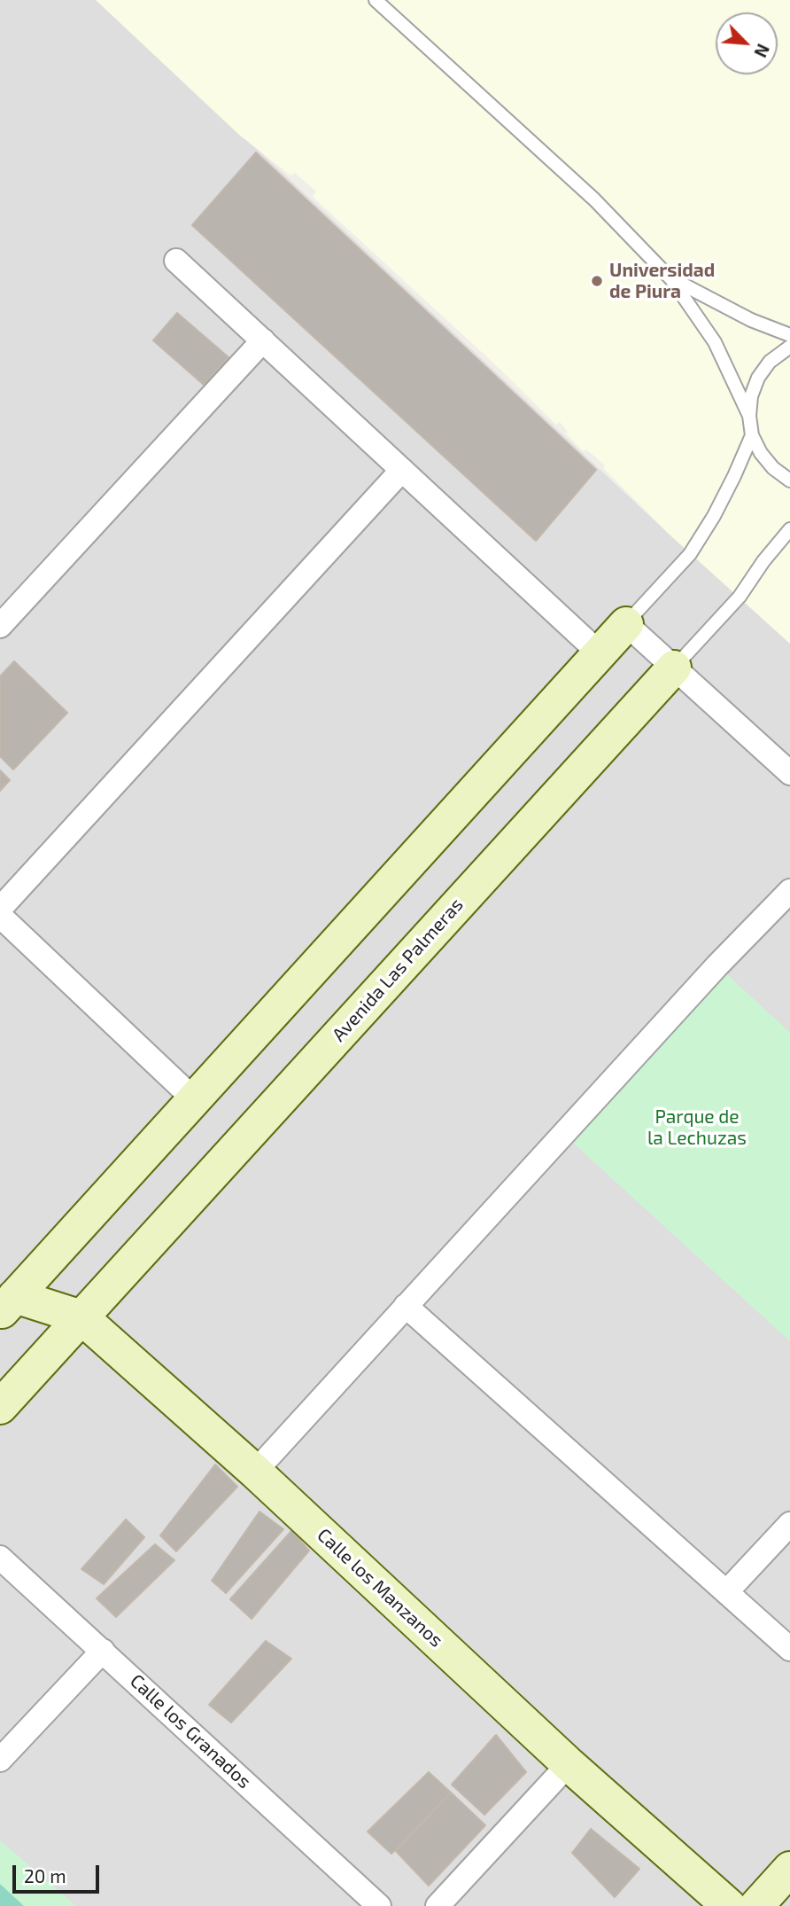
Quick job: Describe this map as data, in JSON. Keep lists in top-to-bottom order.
{
  "streets": {
    "street": ["Avenida Las Palmeras", "Calle los Manzanos", "Calle los Granados"]
  },
  "crossings": [
    ["Avenida Las Palmeras", "Calle los Manzanos"]
  ],
  "parks": ["Parque de la Lechuzas"],
  "places": ["Universidad de Piura"],
  "scale_bar": "20 m",
  "north": "bottom right"
}
